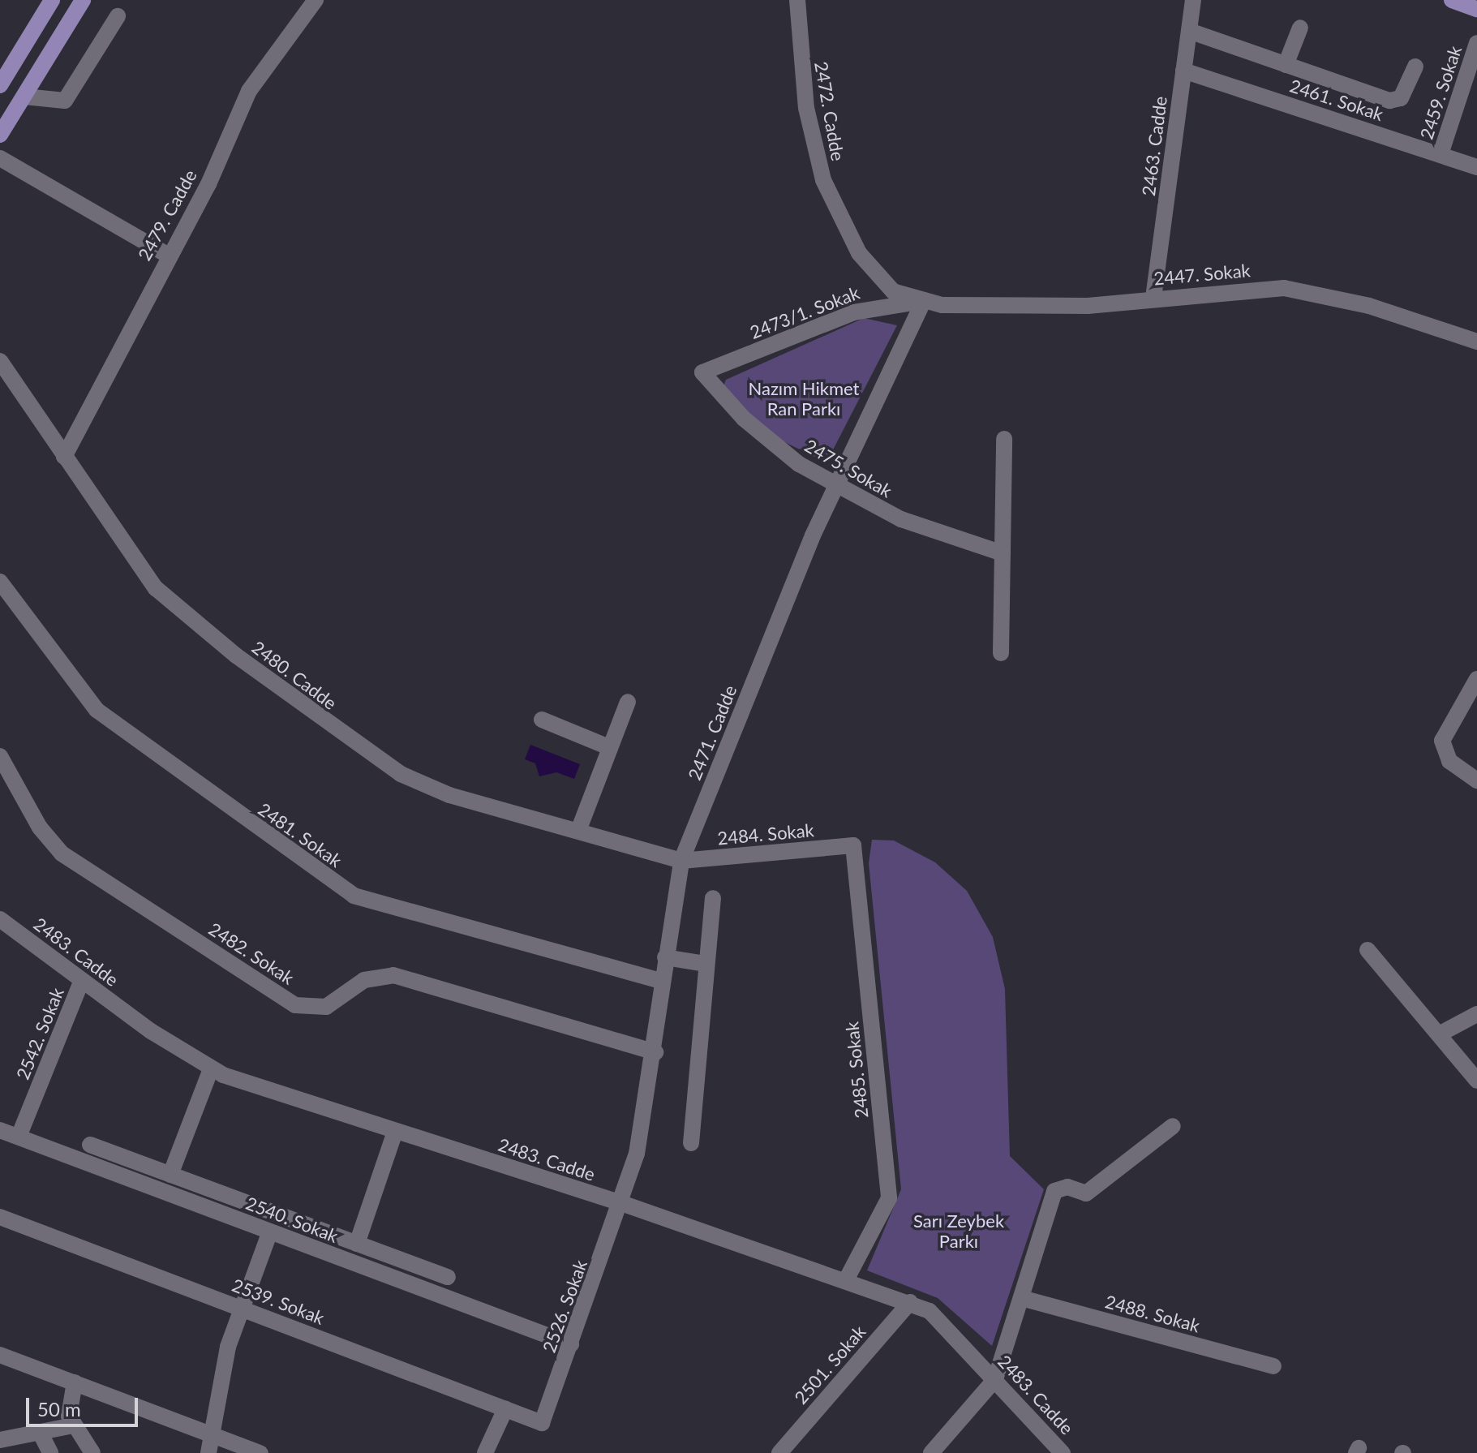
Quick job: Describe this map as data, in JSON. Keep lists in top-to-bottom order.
{
  "streets": {
    "street": [
      "2459. Sokak",
      "2461. Sokak",
      "2472. Cadde",
      "2463. Cadde",
      "2479. Cadde",
      "2447. Sokak",
      "2473/1. Sokak",
      "2475. Sokak",
      "2480. Cadde",
      "2471. Cadde",
      "2484. Sokak",
      "2481. Sokak",
      "2483. Cadde",
      "2482. Sokak",
      "2542. Sokak",
      "2485. Sokak",
      "2540. Sokak",
      "2539. Sokak",
      "2526. Sokak",
      "2488. Sokak",
      "2501. Sokak"
    ]
  },
  "crossings": [
    ["2459. Sokak", "2461. Sokak"],
    ["2461. Sokak", "2463. Cadde"],
    ["2472. Cadde", "2447. Sokak"],
    ["2472. Cadde", "2473/1. Sokak"],
    ["2472. Cadde", "2471. Cadde"],
    ["2463. Cadde", "2447. Sokak"],
    ["2479. Cadde", "2480. Cadde"],
    ["2447. Sokak", "2473/1. Sokak"],
    ["2447. Sokak", "2471. Cadde"],
    ["2473/1. Sokak", "2475. Sokak"],
    ["2473/1. Sokak", "2471. Cadde"],
    ["2475. Sokak", "2471. Cadde"],
    ["2480. Cadde", "2471. Cadde"],
    ["2480. Cadde", "2484. Sokak"],
    ["2471. Cadde", "2484. Sokak"],
    ["2471. Cadde", "2481. Sokak"],
    ["2471. Cadde", "2483. Cadde"],
    ["2471. Cadde", "2482. Sokak"],
    ["2471. Cadde", "2526. Sokak"],
    ["2484. Sokak", "2485. Sokak"],
    ["2483. Cadde", "2542. Sokak"],
    ["2483. Cadde", "2485. Sokak"],
    ["2483. Cadde", "2526. Sokak"],
    ["2483. Cadde", "2501. Sokak"],
    ["2542. Sokak", "2540. Sokak"],
    ["2540. Sokak", "2526. Sokak"],
    ["2539. Sokak", "2526. Sokak"]
  ],
  "parks": ["Nazım Hikmet Ran Parkı", "Sarı Zeybek Parkı"],
  "scale_bar": "50 m"
}
